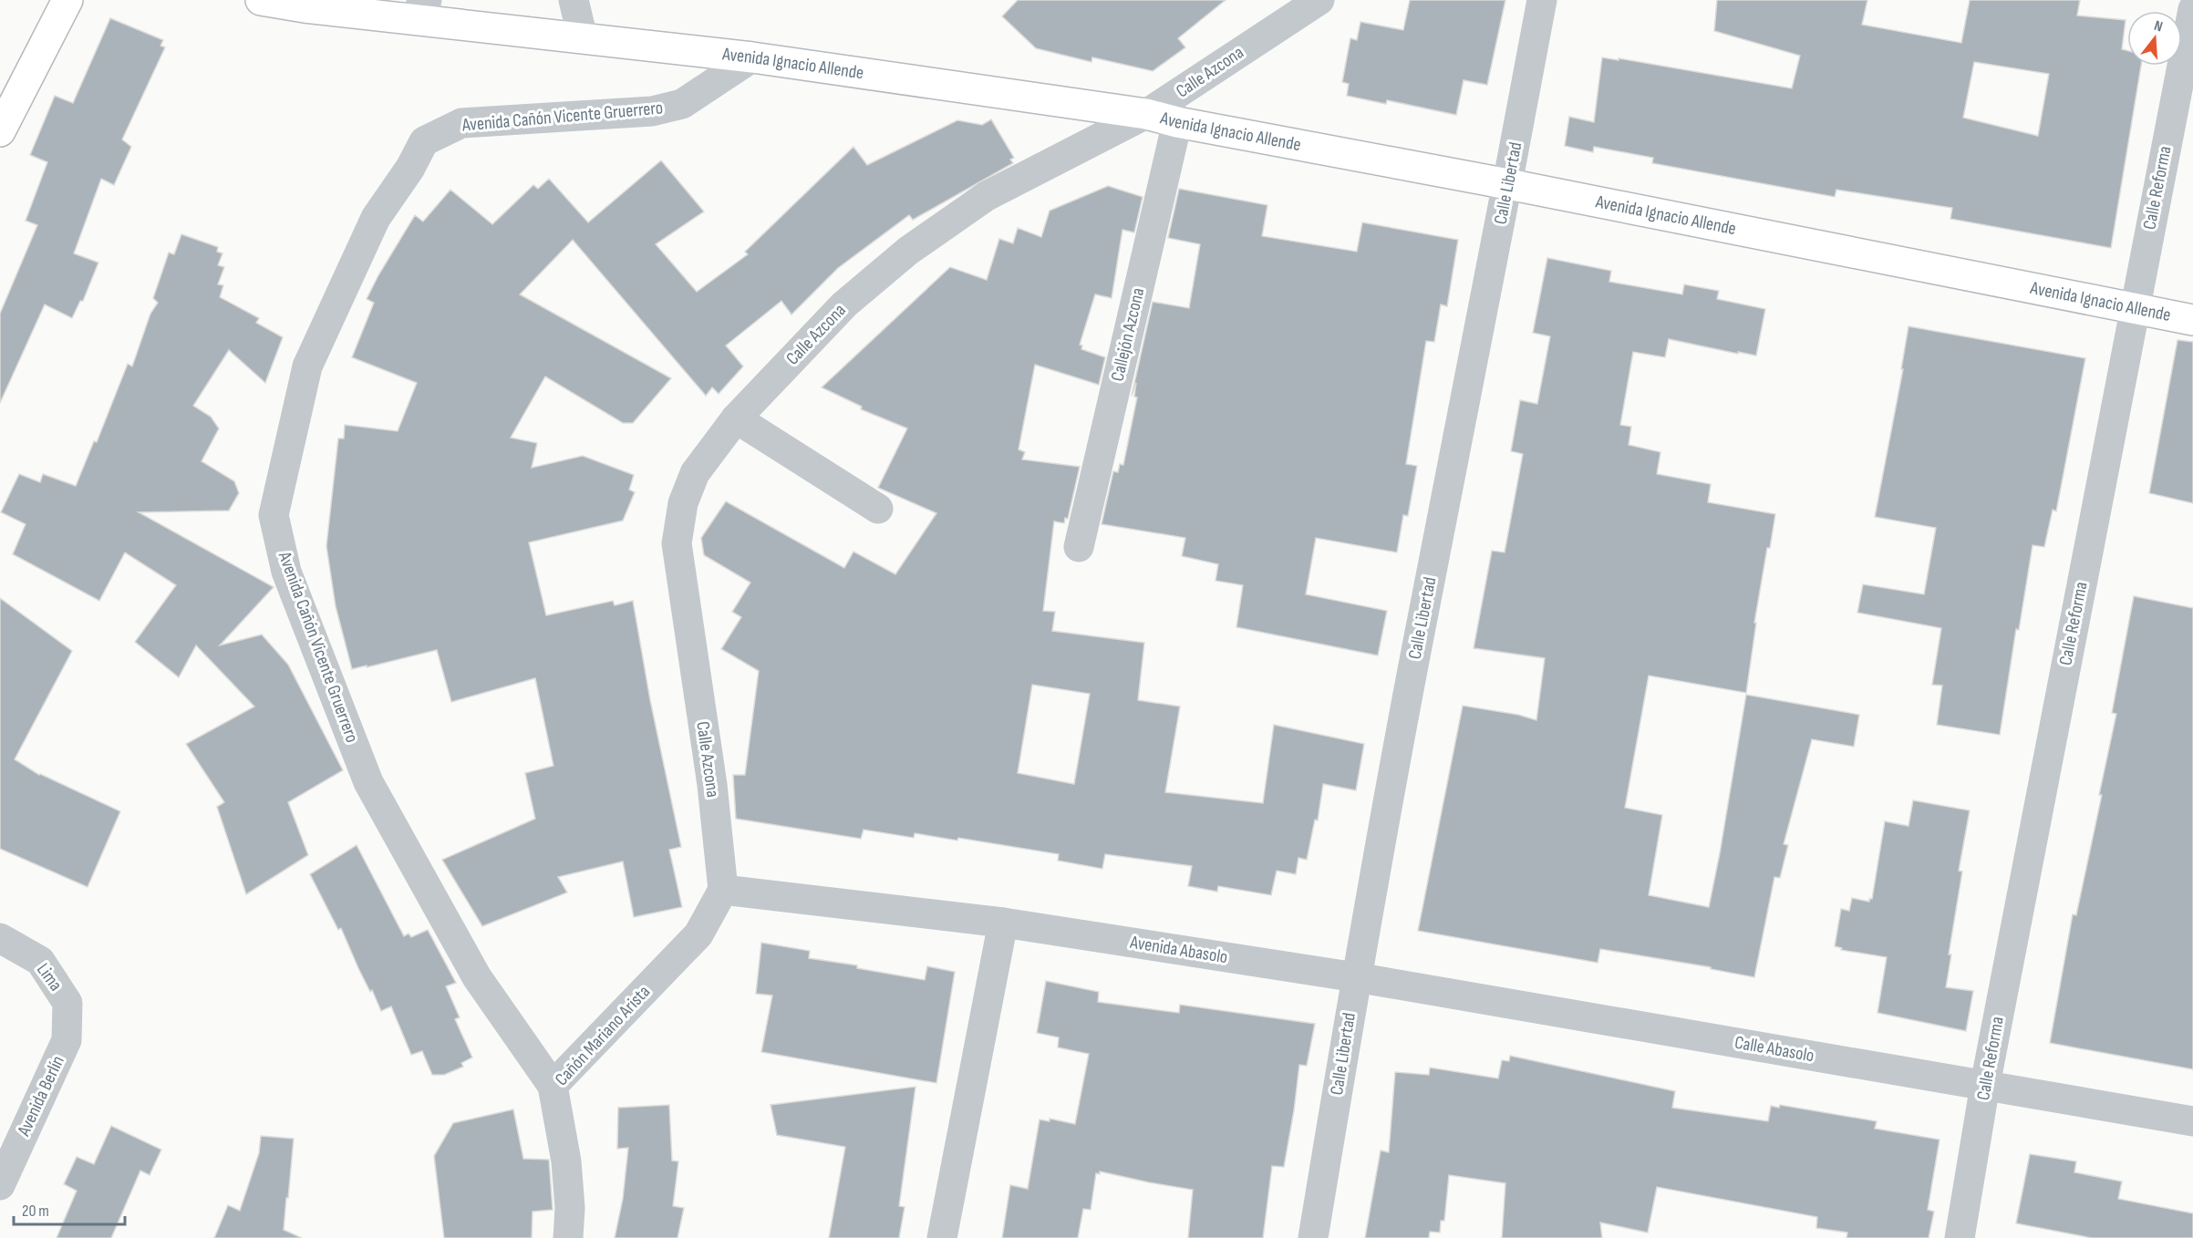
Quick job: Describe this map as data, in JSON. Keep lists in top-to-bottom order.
{
  "streets": {
    "main road": ["Avenida Ignacio Allende"],
    "street": [
      "Calle Azcona",
      "Avenida Cañón Vicente Gruerrero",
      "Calle Libertad",
      "Calle Reforma",
      "Callejón Azcona",
      "Avenida Abasolo",
      "Lima",
      "Cañón Mariano Arista",
      "Calle Abasolo",
      "Avenida Berlín"
    ]
  },
  "crossings": [
    ["Avenida Ignacio Allende", "Calle Azcona"],
    ["Avenida Ignacio Allende", "Avenida Cañón Vicente Gruerrero"],
    ["Avenida Ignacio Allende", "Calle Libertad"],
    ["Avenida Ignacio Allende", "Calle Reforma"],
    ["Avenida Ignacio Allende", "Callejón Azcona"],
    ["Calle Azcona", "Avenida Abasolo"],
    ["Calle Azcona", "Cañón Mariano Arista"],
    ["Avenida Cañón Vicente Gruerrero", "Cañón Mariano Arista"],
    ["Calle Libertad", "Avenida Abasolo"],
    ["Calle Libertad", "Calle Abasolo"],
    ["Calle Reforma", "Calle Abasolo"],
    ["Avenida Abasolo", "Cañón Mariano Arista"],
    ["Avenida Abasolo", "Calle Abasolo"],
    ["Lima", "Avenida Berlín"]
  ],
  "scale_bar": "20 m",
  "north": "top"
}
